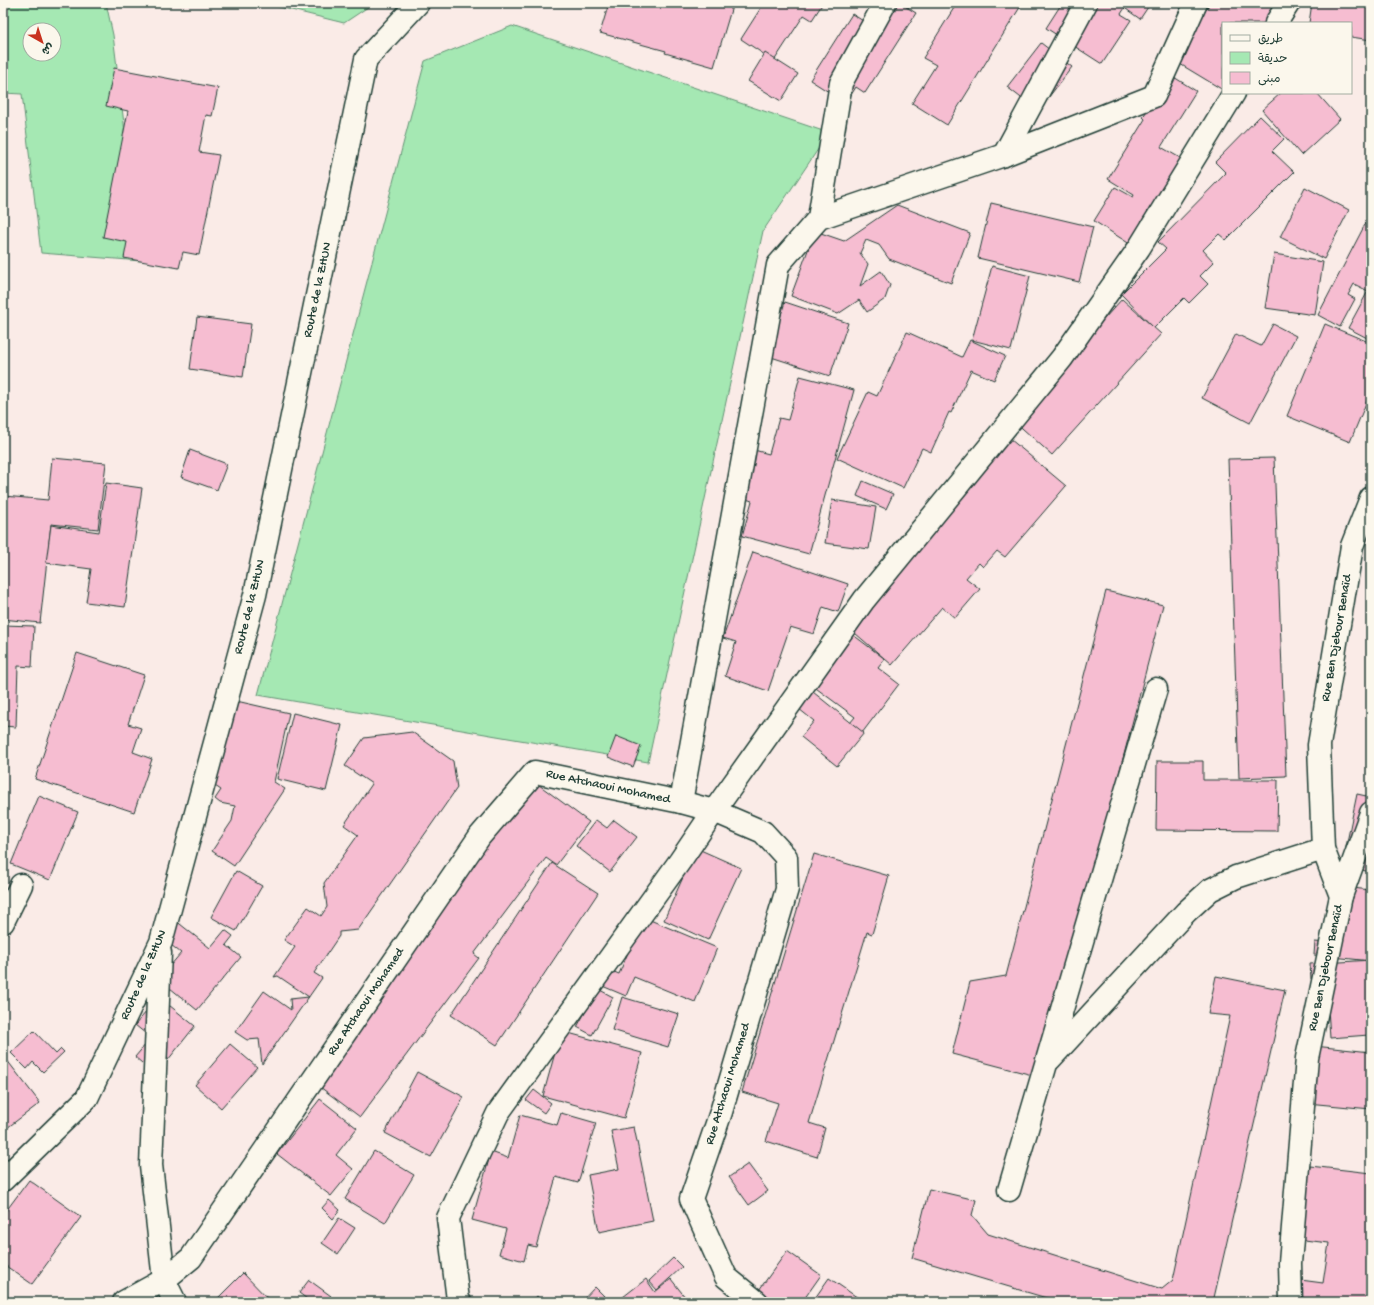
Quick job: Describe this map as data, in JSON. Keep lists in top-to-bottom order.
{
  "streets": {
    "street": ["Route de la ZHUN", "Rue Ben Djebour Benaïd", "Rue Atchaoui Mohamed"]
  },
  "legend": ["طريق", "حديقة", "مبنى"],
  "north": "bottom right"
}
